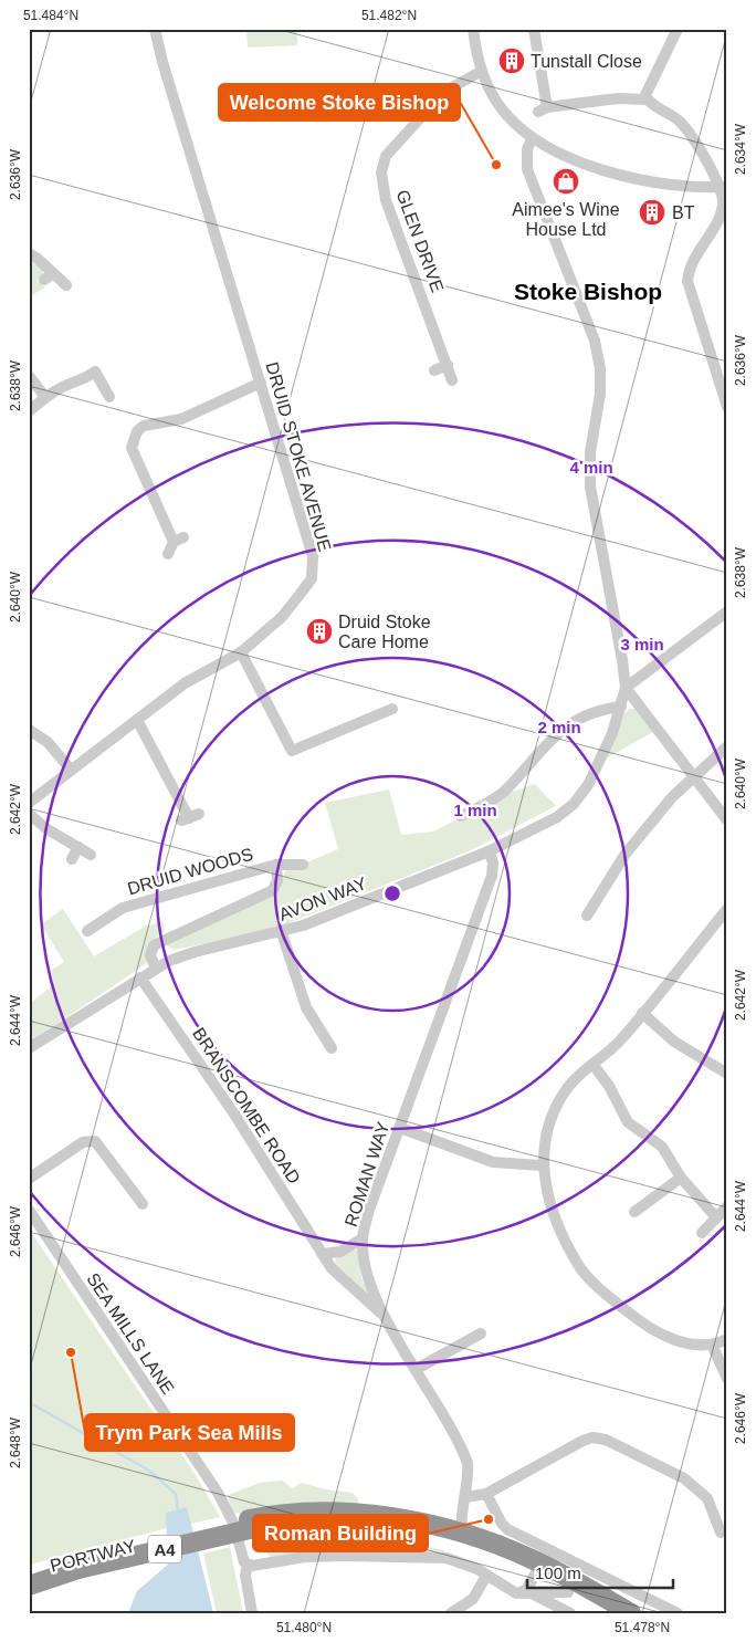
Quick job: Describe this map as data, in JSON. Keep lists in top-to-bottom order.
{
  "streets": {
    "highway": ["A4", "PORTWAY"],
    "street": [
      "GLEN DRIVE",
      "DRUID STOKE AVENUE",
      "DRUID WOODS",
      "AVON WAY",
      "BRANSCOMBE ROAD",
      "ROMAN WAY",
      "SEA MILLS LANE"
    ]
  },
  "crossings": [
    ["DRUID WOODS", "AVON WAY"],
    ["AVON WAY", "BRANSCOMBE ROAD"],
    ["AVON WAY", "ROMAN WAY"],
    ["BRANSCOMBE ROAD", "ROMAN WAY"],
    ["ROMAN WAY", "PORTWAY"]
  ],
  "districts": ["Stoke Bishop"],
  "places": {
    "building": ["Tunstall Close", "BT", "Druid Stoke Care Home"],
    "other": ["Welcome Stoke Bishop", "Trym Park Sea Mills", "Roman Building"],
    "shop": ["Aimee's Wine House Ltd"]
  },
  "scale_bar": "100 m",
  "coordinates": [
    "51.484°N",
    "51.482°N",
    "2.634°W",
    "2.636°W",
    "2.638°W",
    "2.640°W",
    "2.642°W",
    "2.644°W",
    "2.646°W",
    "2.648°W",
    "51.480°N",
    "51.478°N"
  ],
  "rings": [
    "4 min",
    "3 min",
    "2 min",
    "1 min"
  ]
}
